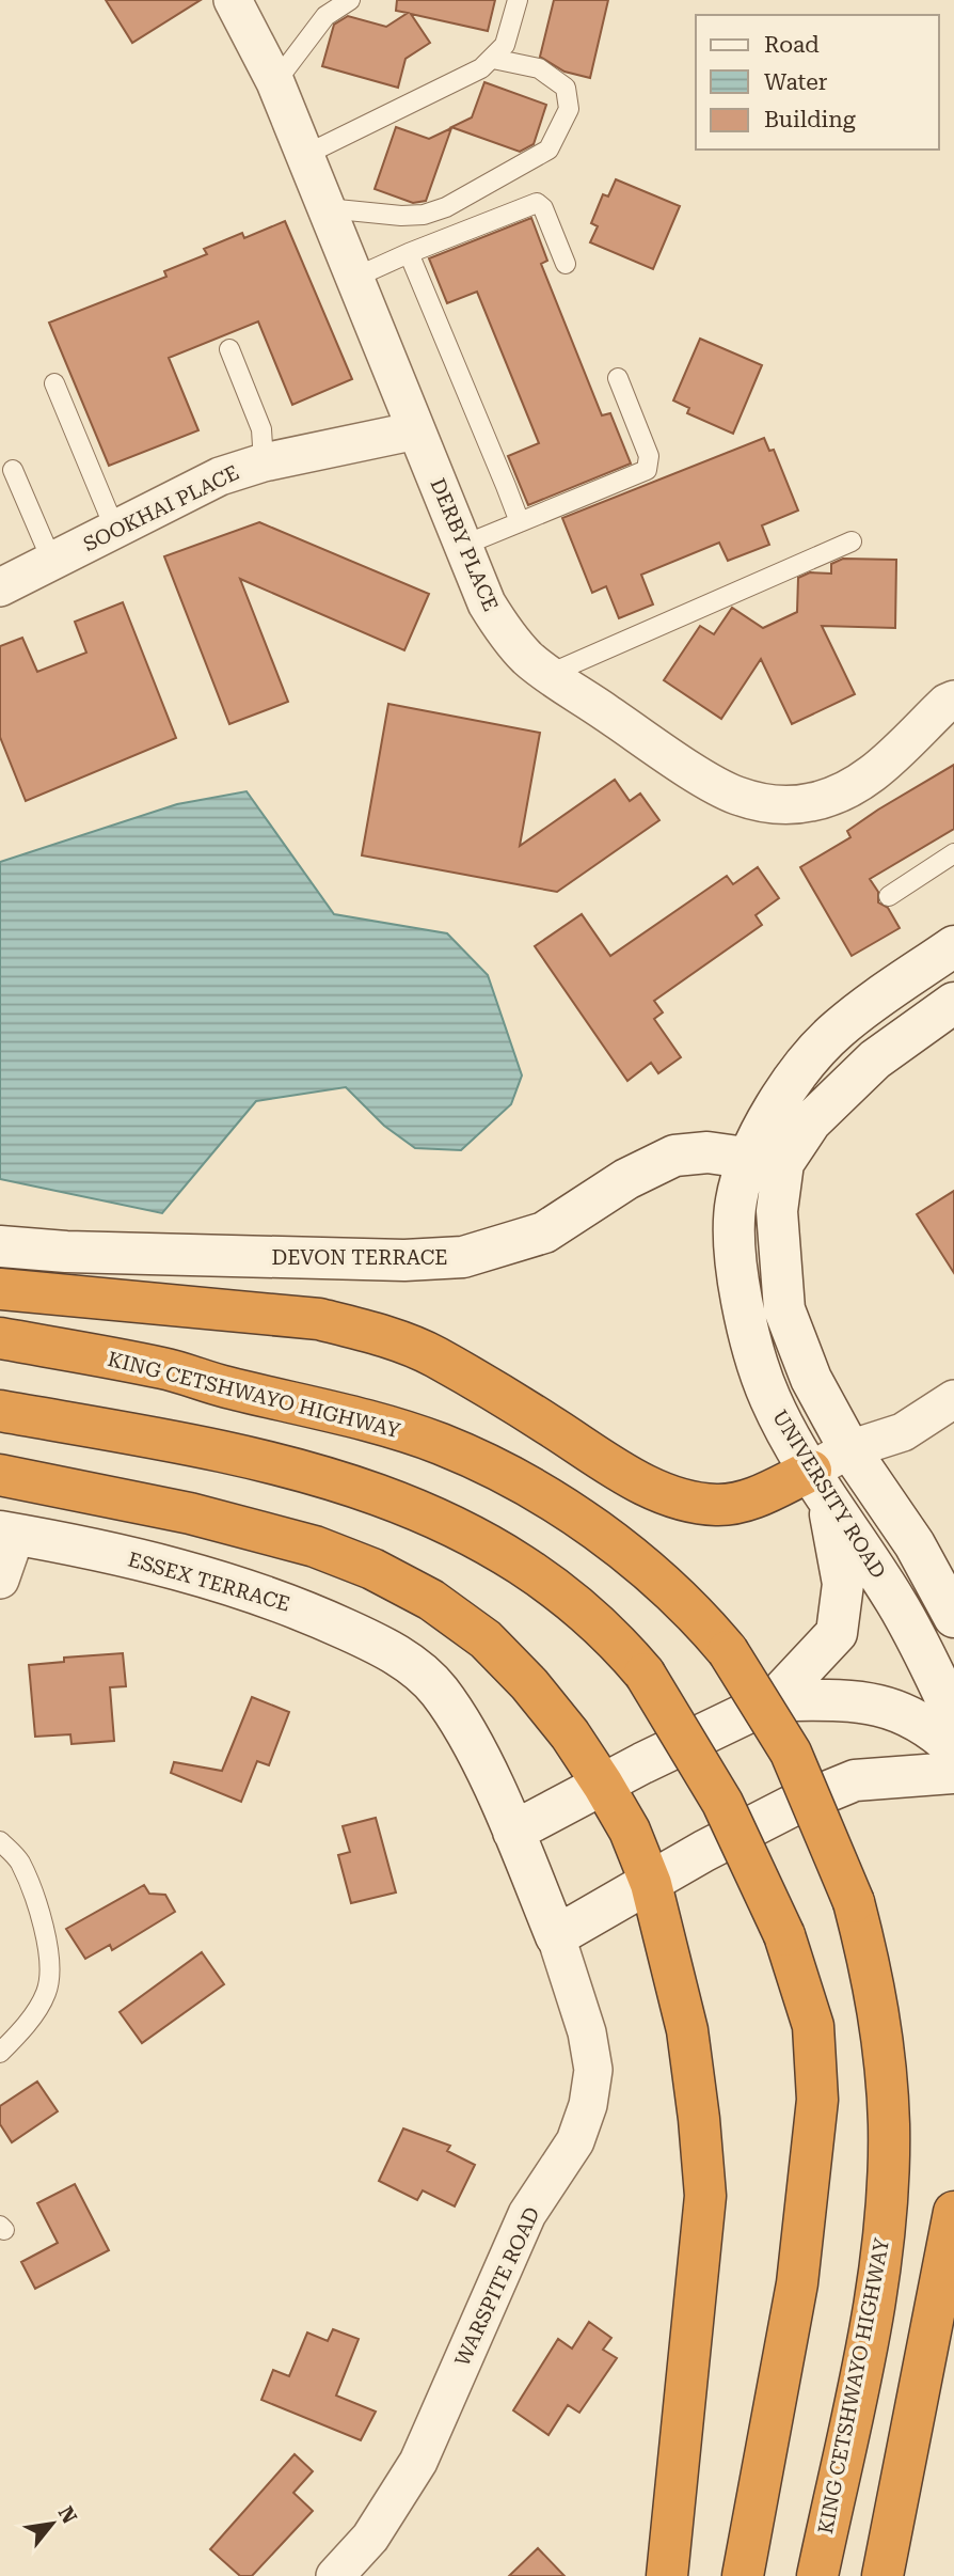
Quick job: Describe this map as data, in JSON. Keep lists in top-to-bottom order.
{
  "streets": {
    "highway": ["KING CETSHWAYO HIGHWAY"],
    "street": [
      "SOOKHAI PLACE",
      "DERBY PLACE",
      "DEVON TERRACE",
      "UNIVERSITY ROAD",
      "ESSEX TERRACE",
      "WARSPITE ROAD"
    ]
  },
  "crossings": [
    ["SOOKHAI PLACE", "DERBY PLACE"],
    ["DEVON TERRACE", "UNIVERSITY ROAD"],
    ["ESSEX TERRACE", "WARSPITE ROAD"]
  ],
  "legend": ["Road", "Water", "Building"],
  "north": "top right"
}
